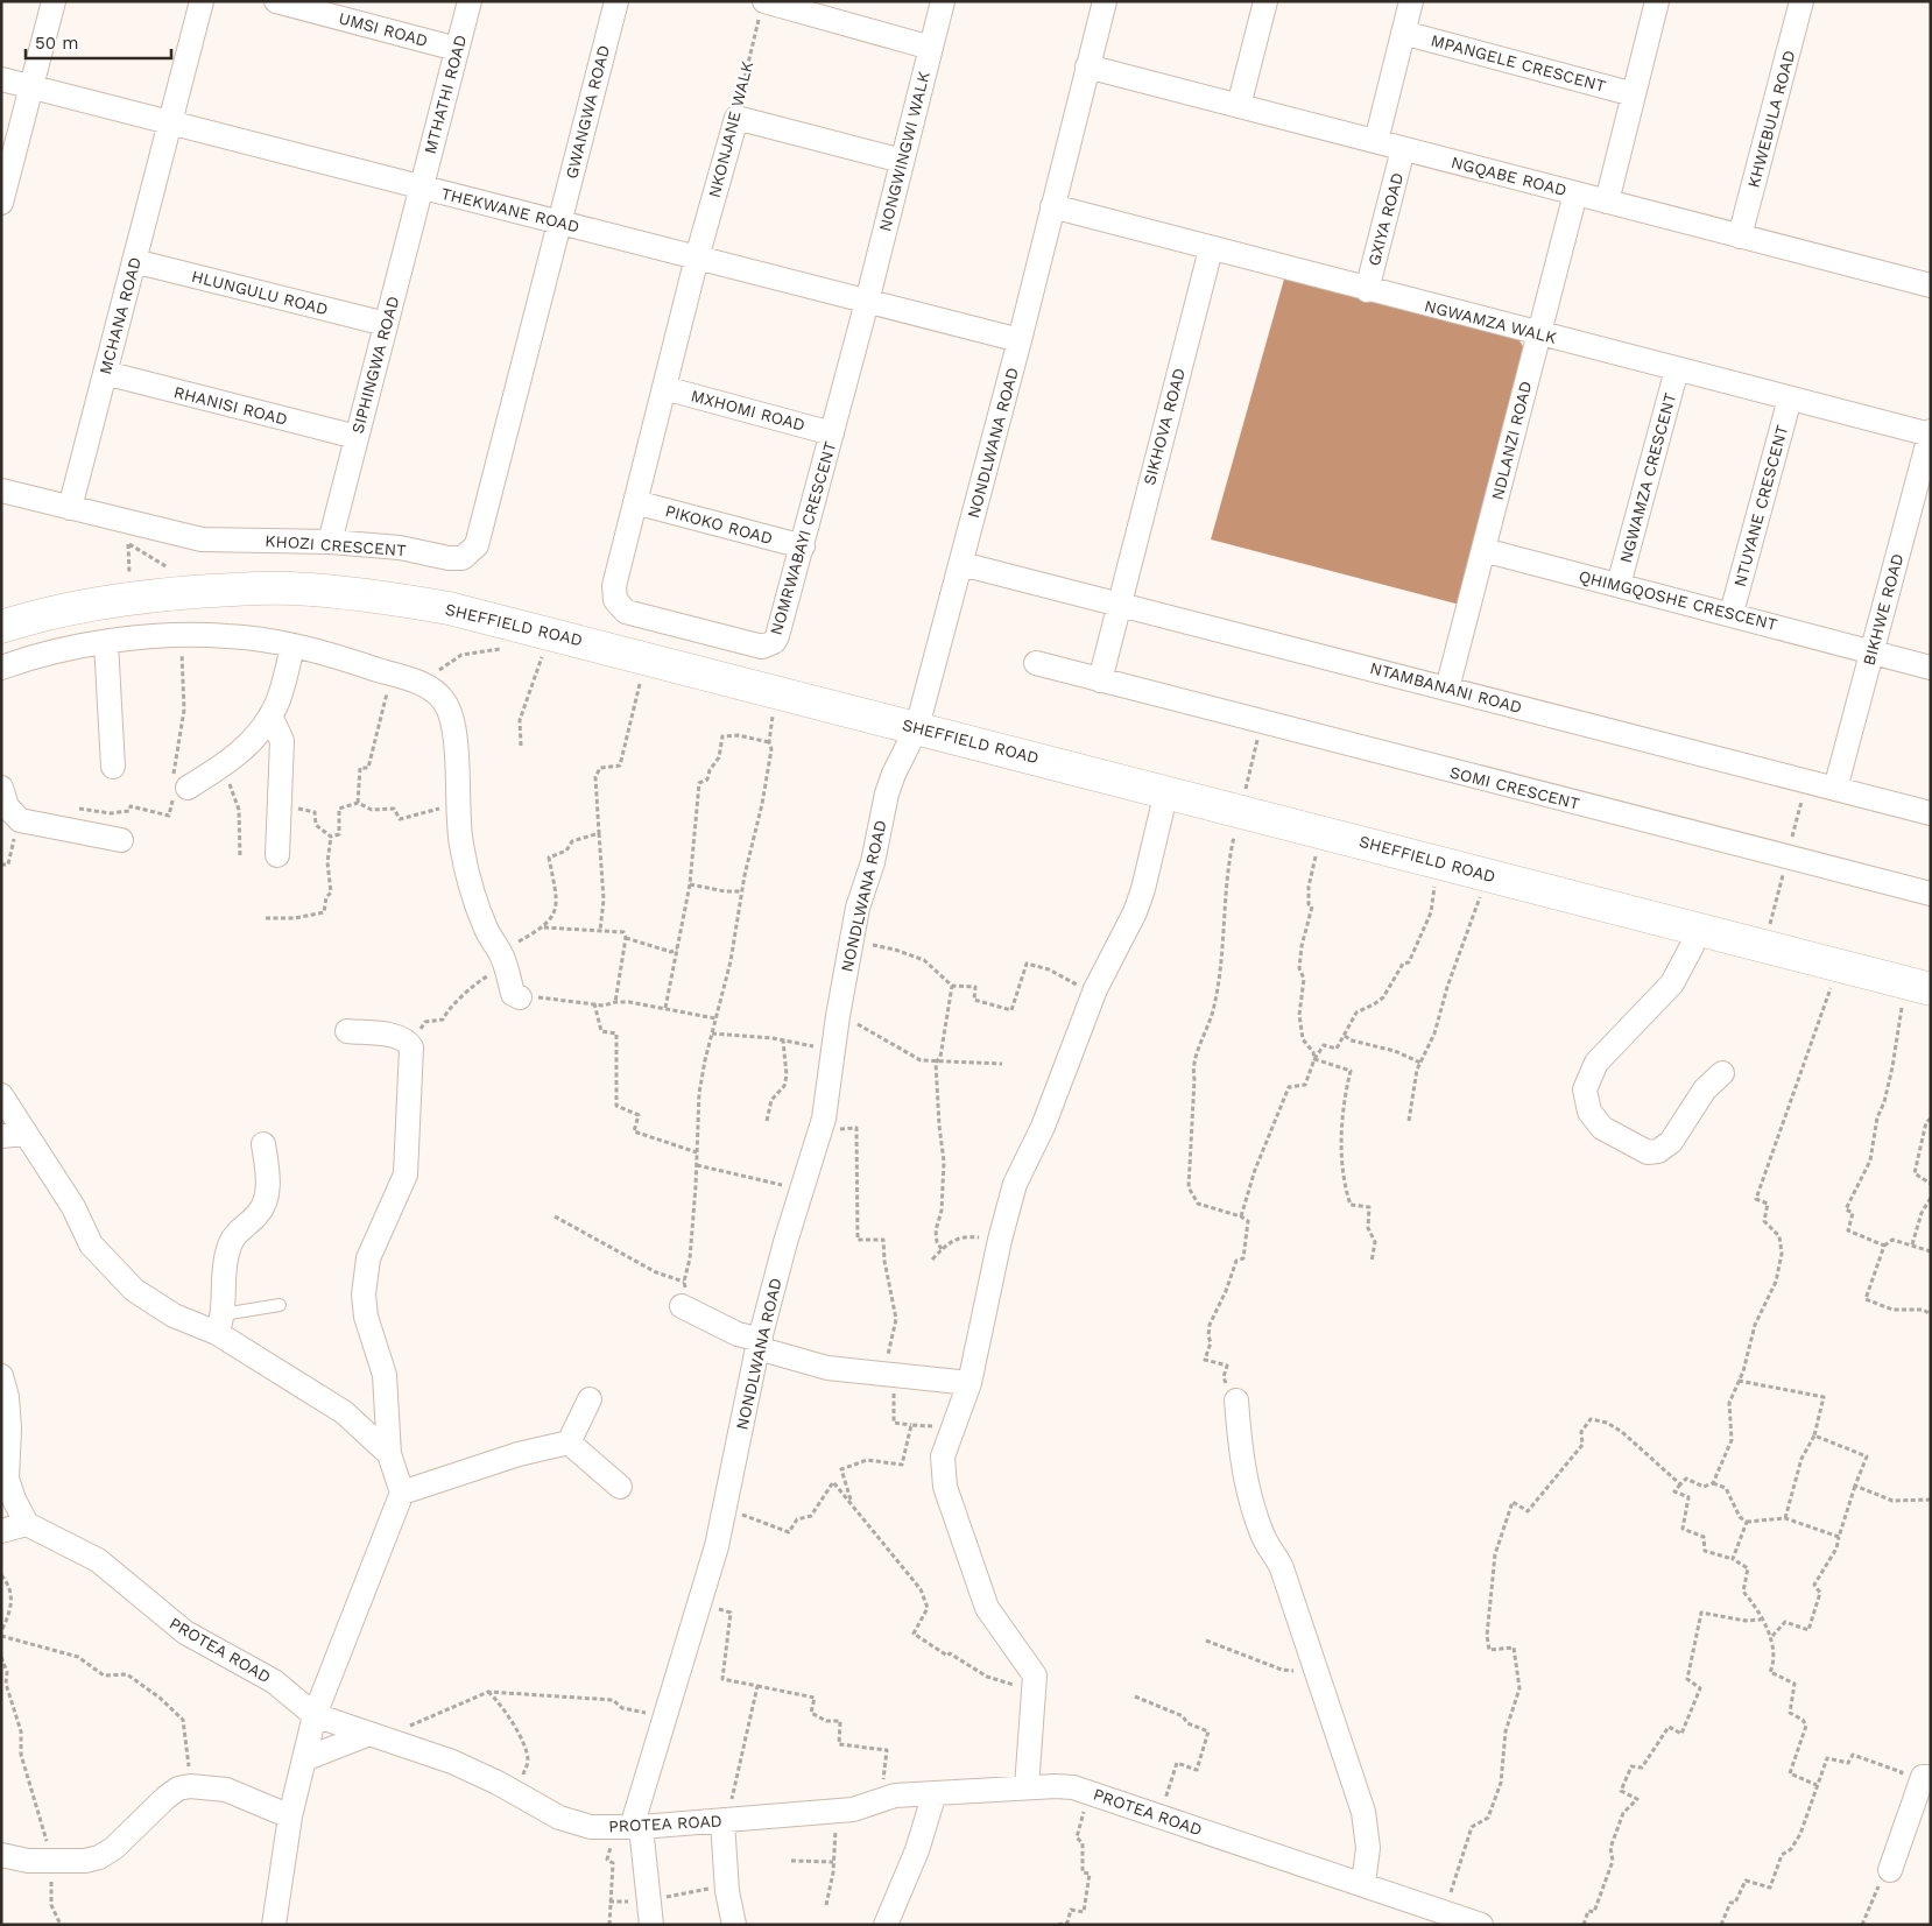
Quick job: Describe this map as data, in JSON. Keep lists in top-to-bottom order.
{
  "streets": {
    "street": [
      "UMSI ROAD",
      "MPANGELE CRESCENT",
      "MTHATHI ROAD",
      "GWANGWA ROAD",
      "KHWEBULA ROAD",
      "NKONJANE WALK",
      "NONGWINGWI WALK",
      "NGQABE ROAD",
      "THEKWANE ROAD",
      "GXIYA ROAD",
      "HLUNGULU ROAD",
      "MCHANA ROAD",
      "NGWAMZA WALK",
      "SIPHINGWA ROAD",
      "RHANISI ROAD",
      "MXHOMI ROAD",
      "SIKHOVA ROAD",
      "NDLANZI ROAD",
      "NONDLWANA ROAD",
      "NGWAMZA CRESCENT",
      "NTUYANE CRESCENT",
      "PIKOKO ROAD",
      "NOMRWABAYI CRESCENT",
      "KHOZI CRESCENT",
      "QHIMGQOSHE CRESCENT",
      "BIKHWE ROAD",
      "SHEFFIELD ROAD",
      "NTAMBANANI ROAD",
      "SOMI CRESCENT",
      "PROTEA ROAD"
    ]
  },
  "crossings": [
    ["UMSI ROAD", "MTHATHI ROAD"],
    ["MTHATHI ROAD", "THEKWANE ROAD"],
    ["MTHATHI ROAD", "SIPHINGWA ROAD"],
    ["GWANGWA ROAD", "THEKWANE ROAD"],
    ["GWANGWA ROAD", "KHOZI CRESCENT"],
    ["KHWEBULA ROAD", "NGQABE ROAD"],
    ["NKONJANE WALK", "THEKWANE ROAD"],
    ["NKONJANE WALK", "NOMRWABAYI CRESCENT"],
    ["NONGWINGWI WALK", "THEKWANE ROAD"],
    ["NONGWINGWI WALK", "NOMRWABAYI CRESCENT"],
    ["NGQABE ROAD", "GXIYA ROAD"],
    ["NGQABE ROAD", "NDLANZI ROAD"],
    ["NGQABE ROAD", "NONDLWANA ROAD"],
    ["THEKWANE ROAD", "MCHANA ROAD"],
    ["THEKWANE ROAD", "SIPHINGWA ROAD"],
    ["THEKWANE ROAD", "NONDLWANA ROAD"],
    ["THEKWANE ROAD", "NOMRWABAYI CRESCENT"],
    ["THEKWANE ROAD", "KHOZI CRESCENT"],
    ["GXIYA ROAD", "NGWAMZA WALK"],
    ["HLUNGULU ROAD", "MCHANA ROAD"],
    ["HLUNGULU ROAD", "SIPHINGWA ROAD"],
    ["MCHANA ROAD", "RHANISI ROAD"],
    ["MCHANA ROAD", "KHOZI CRESCENT"],
    ["NGWAMZA WALK", "SIKHOVA ROAD"],
    ["NGWAMZA WALK", "NDLANZI ROAD"],
    ["NGWAMZA WALK", "NONDLWANA ROAD"],
    ["NGWAMZA WALK", "NGWAMZA CRESCENT"],
    ["NGWAMZA WALK", "NTUYANE CRESCENT"],
    ["NGWAMZA WALK", "BIKHWE ROAD"],
    ["SIPHINGWA ROAD", "RHANISI ROAD"],
    ["SIPHINGWA ROAD", "KHOZI CRESCENT"],
    ["MXHOMI ROAD", "NOMRWABAYI CRESCENT"],
    ["SIKHOVA ROAD", "NTAMBANANI ROAD"],
    ["NDLANZI ROAD", "QHIMGQOSHE CRESCENT"],
    ["NDLANZI ROAD", "NTAMBANANI ROAD"],
    ["NONDLWANA ROAD", "SHEFFIELD ROAD"],
    ["NONDLWANA ROAD", "NTAMBANANI ROAD"],
    ["NONDLWANA ROAD", "PROTEA ROAD"],
    ["NGWAMZA CRESCENT", "QHIMGQOSHE CRESCENT"],
    ["NTUYANE CRESCENT", "QHIMGQOSHE CRESCENT"],
    ["PIKOKO ROAD", "NOMRWABAYI CRESCENT"],
    ["QHIMGQOSHE CRESCENT", "BIKHWE ROAD"],
    ["BIKHWE ROAD", "NTAMBANANI ROAD"]
  ],
  "scale_bar": "50 m"
}
